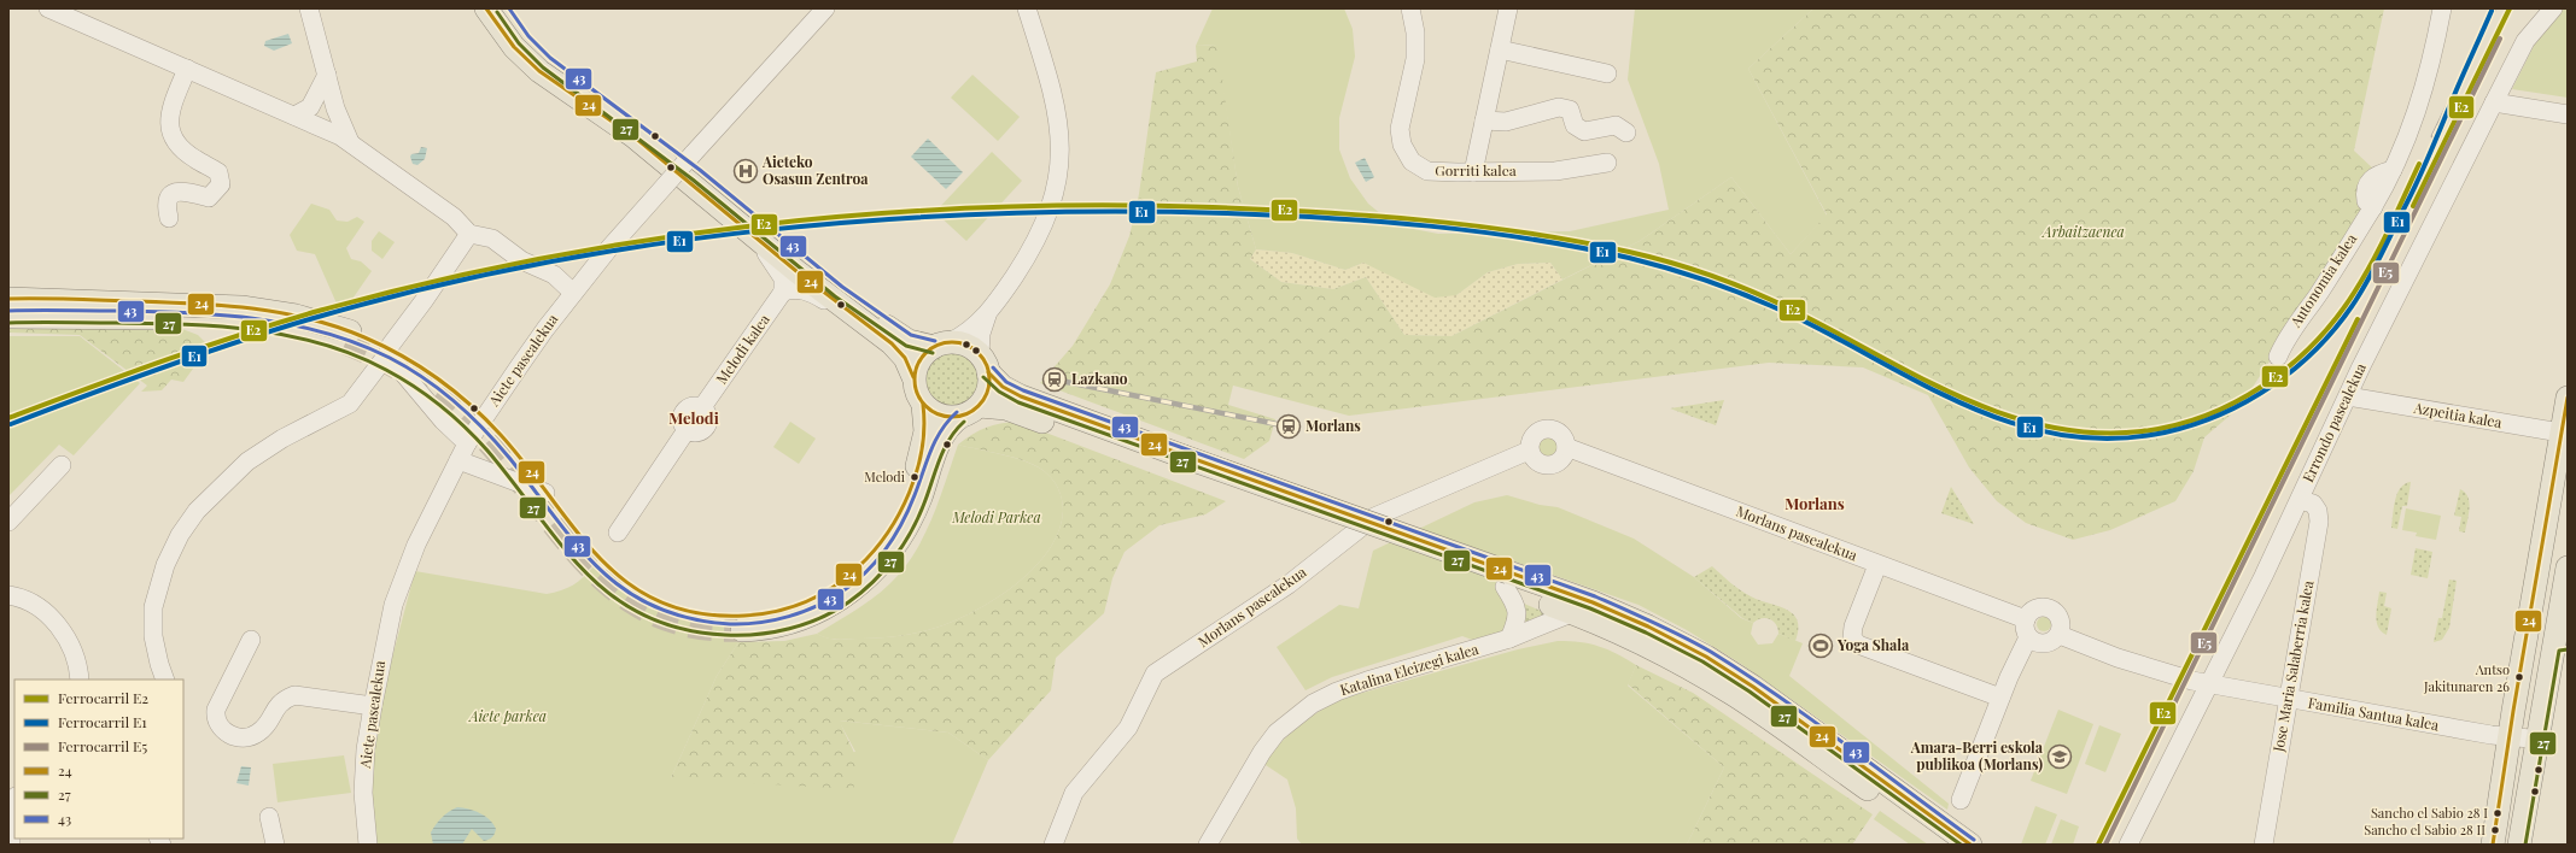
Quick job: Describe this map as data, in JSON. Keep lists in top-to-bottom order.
{
  "streets": {
    "street": [
      "Gorriti kalea",
      "Autonomia kalea",
      "Melodi kalea",
      "Aiete pasealekua",
      "Azpeitia kalea",
      "Errondo pasealekua",
      "Morlans pasealekua",
      "Jose Maria Salaberria kalea",
      "Katalina Eleizegi kalea",
      "Familia Santua kalea"
    ]
  },
  "crossings": [
    ["Azpeitia kalea", "Errondo pasealekua"],
    ["Errondo pasealekua", "Jose Maria Salaberria kalea"],
    ["Errondo pasealekua", "Familia Santua kalea"],
    ["Jose Maria Salaberria kalea", "Familia Santua kalea"]
  ],
  "districts": ["Melodi", "Morlans"],
  "parks": ["Arbaitzaenea", "Melodi Parkea", "Aiete parkea"],
  "places": {
    "hospital": ["Aieteko Osasun Zentroa"],
    "station": ["Lazkano", "Morlans"],
    "other": [
      "Melodi",
      "Antso Jakitunaren 26",
      "Sancho el Sabio 28 I",
      "Sancho el Sabio 28 II"
    ],
    "sports": ["Yoga Shala"],
    "school or university": ["Amara-Berri eskola publikoa (Morlans)"]
  },
  "lines": [
    "rail line E2",
    "transit line 24",
    "transit line 43",
    "rail line E1",
    "transit line 27",
    "rail line E5"
  ],
  "legend": [
    "Ferrocarril E2",
    "Ferrocarril E1",
    "Ferrocarril E5",
    "24",
    "27",
    "43"
  ]
}
